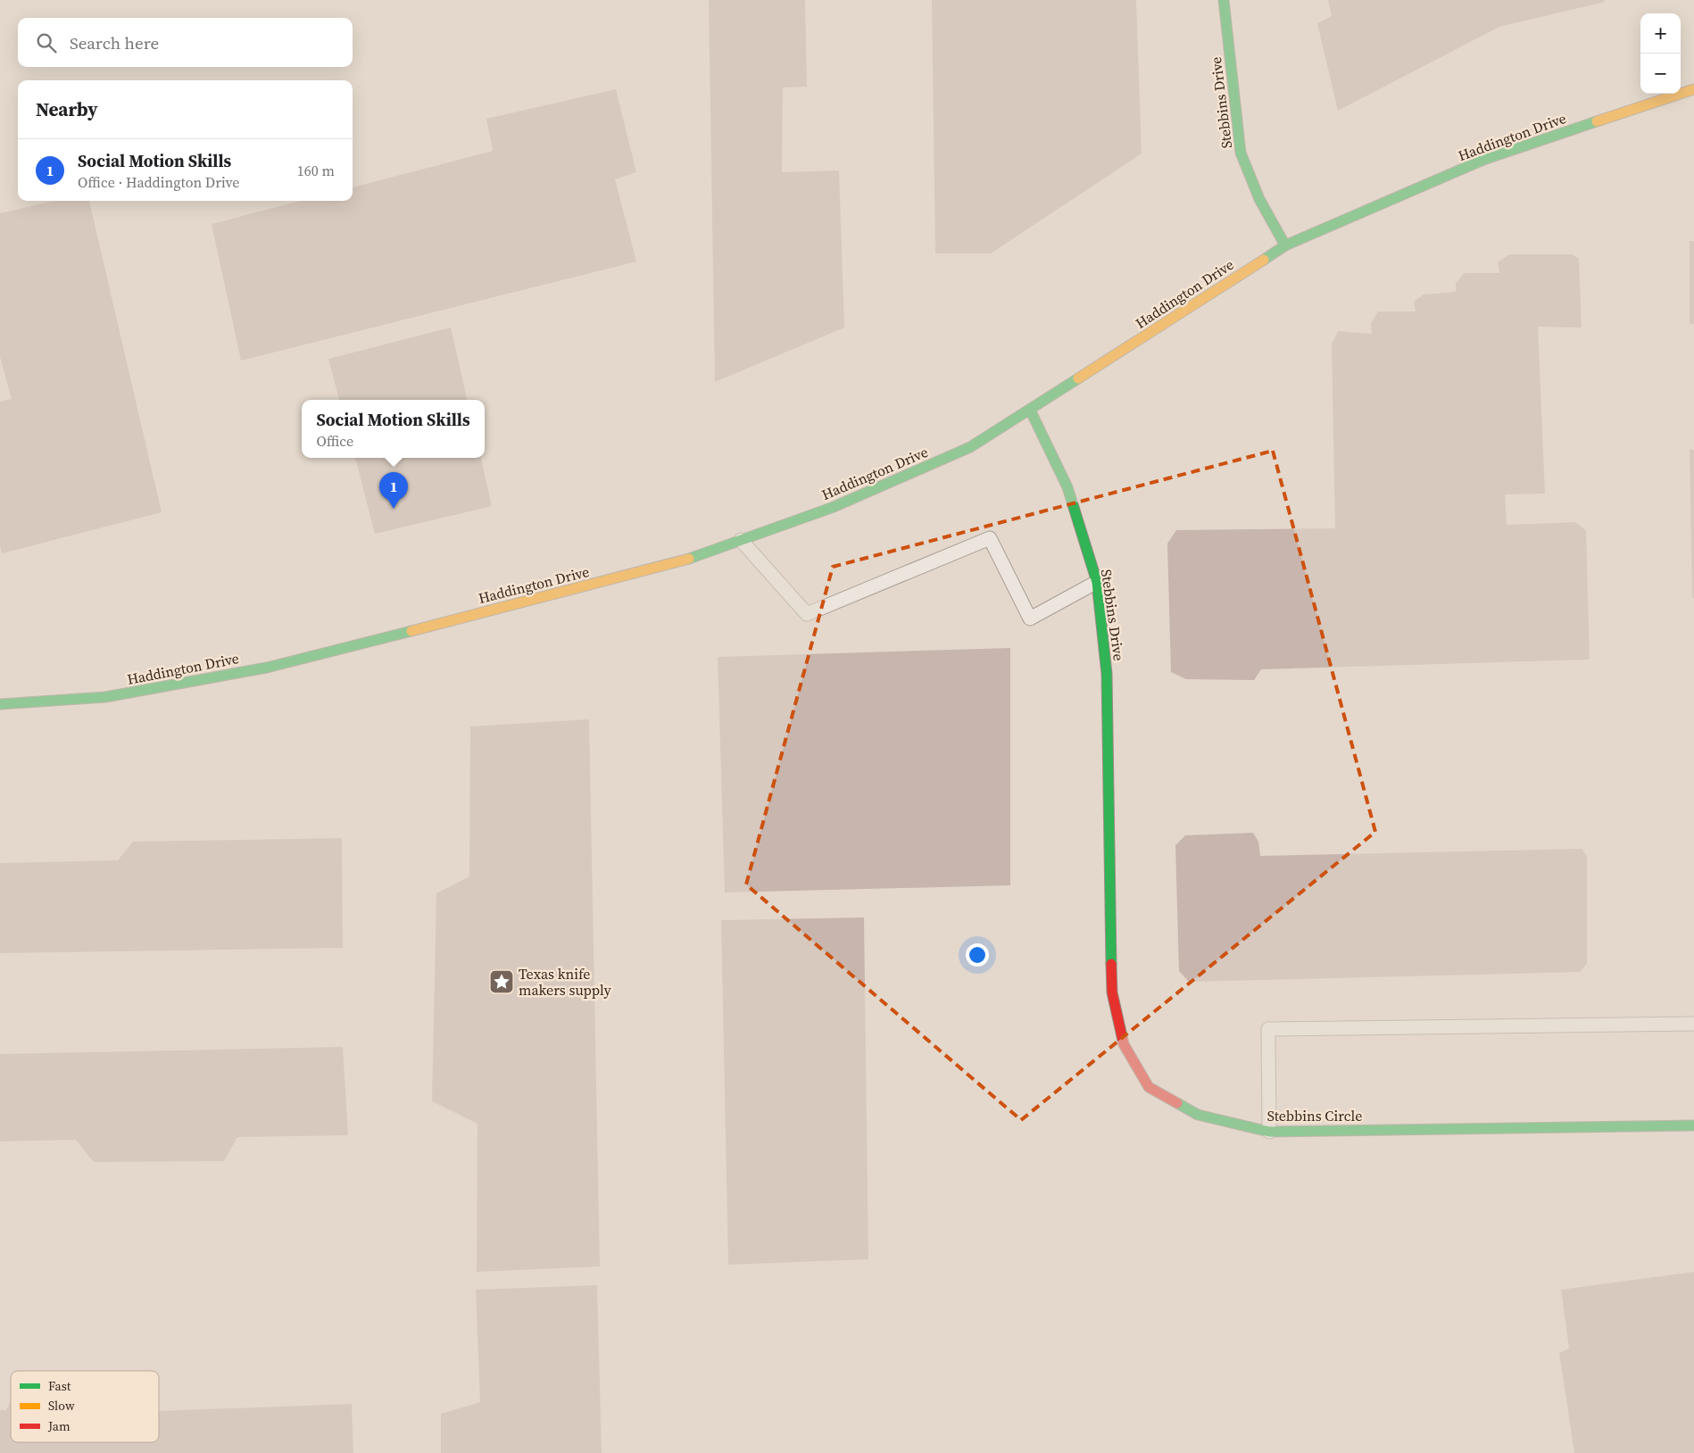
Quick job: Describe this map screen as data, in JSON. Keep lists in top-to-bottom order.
{
  "streets": {
    "street": ["Stebbins Drive", "Haddington Drive", "Stebbins Circle"]
  },
  "crossings": [
    ["Stebbins Drive", "Haddington Drive"],
    ["Stebbins Drive", "Stebbins Circle"]
  ],
  "places": {
    "place": ["Texas knife makers supply"]
  },
  "legend": ["Fast", "Slow", "Jam"],
  "page": {
    "map_buttons": ["+", "−"],
    "search": "Search here",
    "heading": "Nearby",
    "list": [
      {
        "mark": "1",
        "name": "Social Motion Skills",
        "note": "Office · Haddington Drive",
        "value": "160 m"
      }
    ],
    "popup": ["Social Motion Skills", "Office"],
    "pins": "1"
  }
}
